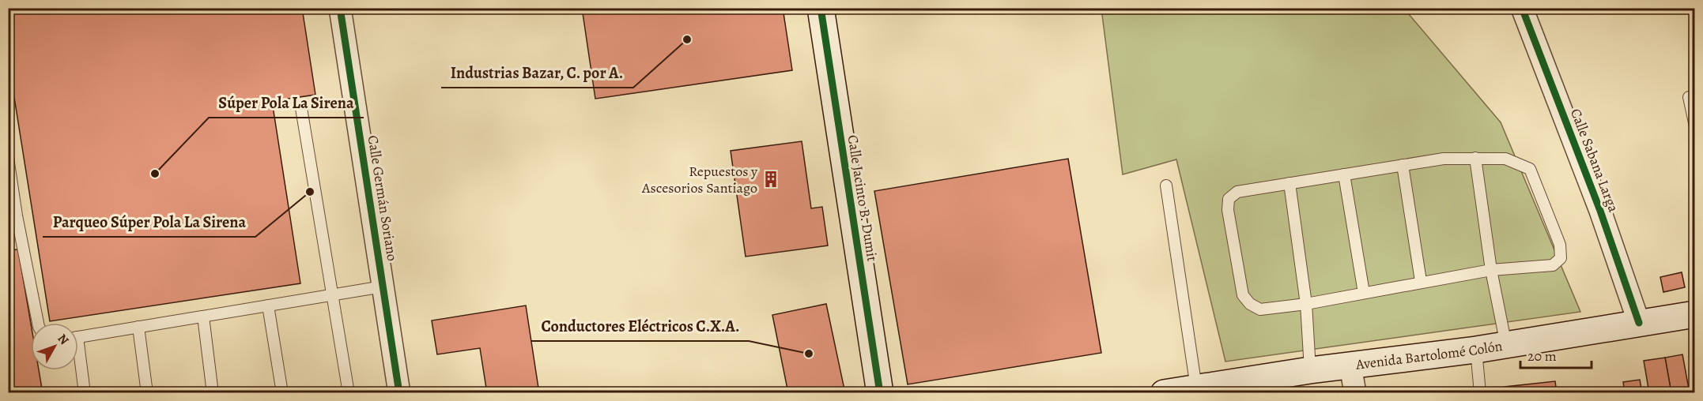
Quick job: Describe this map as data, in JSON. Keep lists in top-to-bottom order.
{
  "streets": {
    "main road": ["Calle Jacinto B. Dumit", "Avenida Bartolomé Colón"],
    "street": ["Calle Sabana Larga", "Calle Germán Soriano"]
  },
  "crossings": [
    ["Calle Sabana Larga", "Avenida Bartolomé Colón"]
  ],
  "places": {
    "other": [
      "Industrias Bazar, C. por A.",
      "Súper Pola La Sirena",
      "Parqueo Súper Pola La Sirena",
      "Conductores Eléctricos C.X.A."
    ],
    "building": ["Repuestos y Ascesorios Santiago"]
  },
  "scale_bar": "20 m",
  "north": "top right"
}
